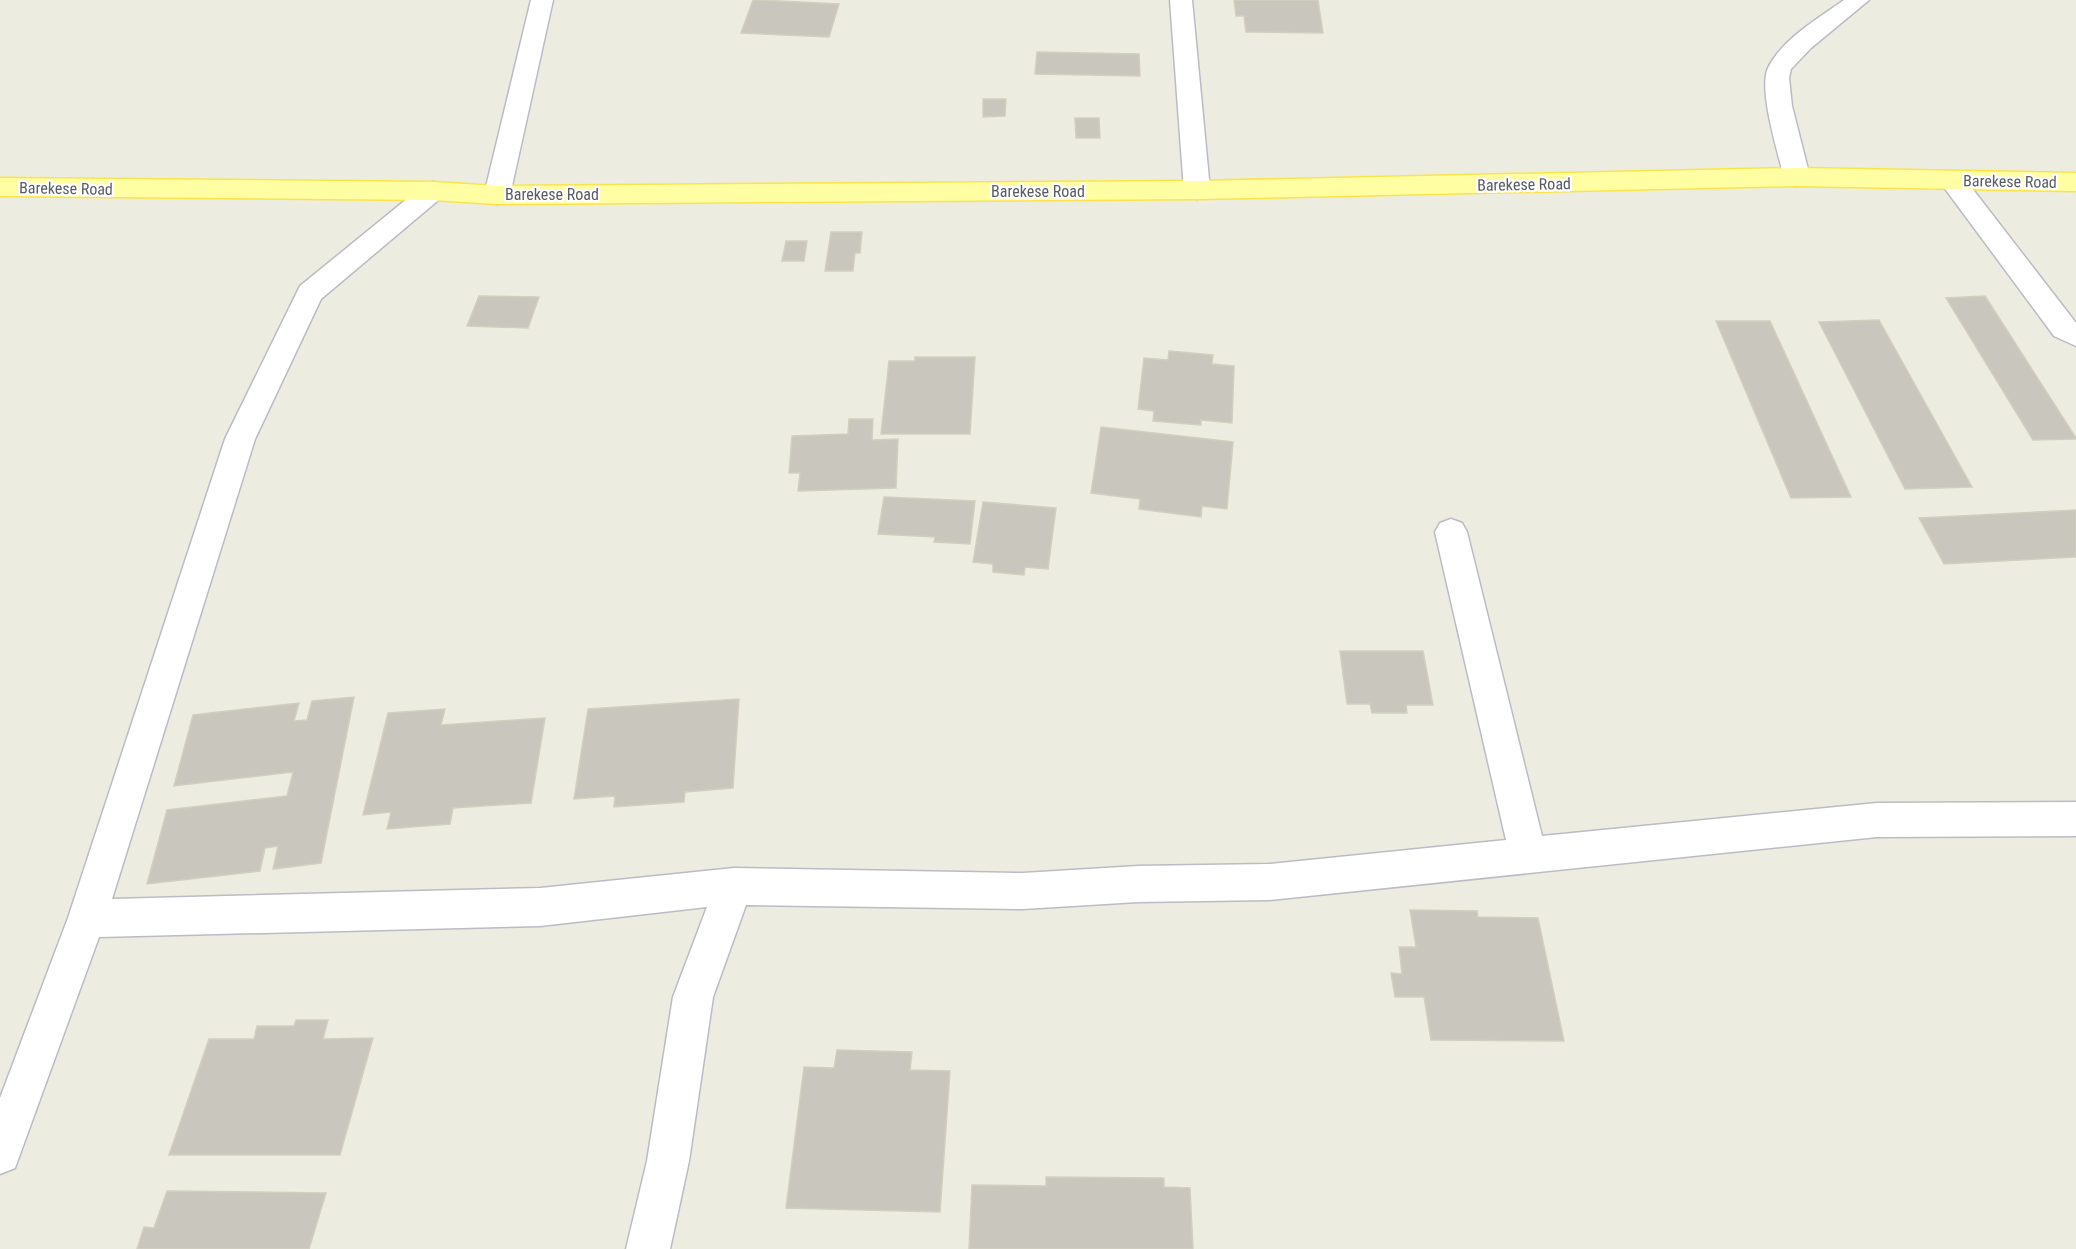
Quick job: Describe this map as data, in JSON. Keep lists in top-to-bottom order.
{
  "streets": {
    "main road": ["Barekese Road"]
  }
}
